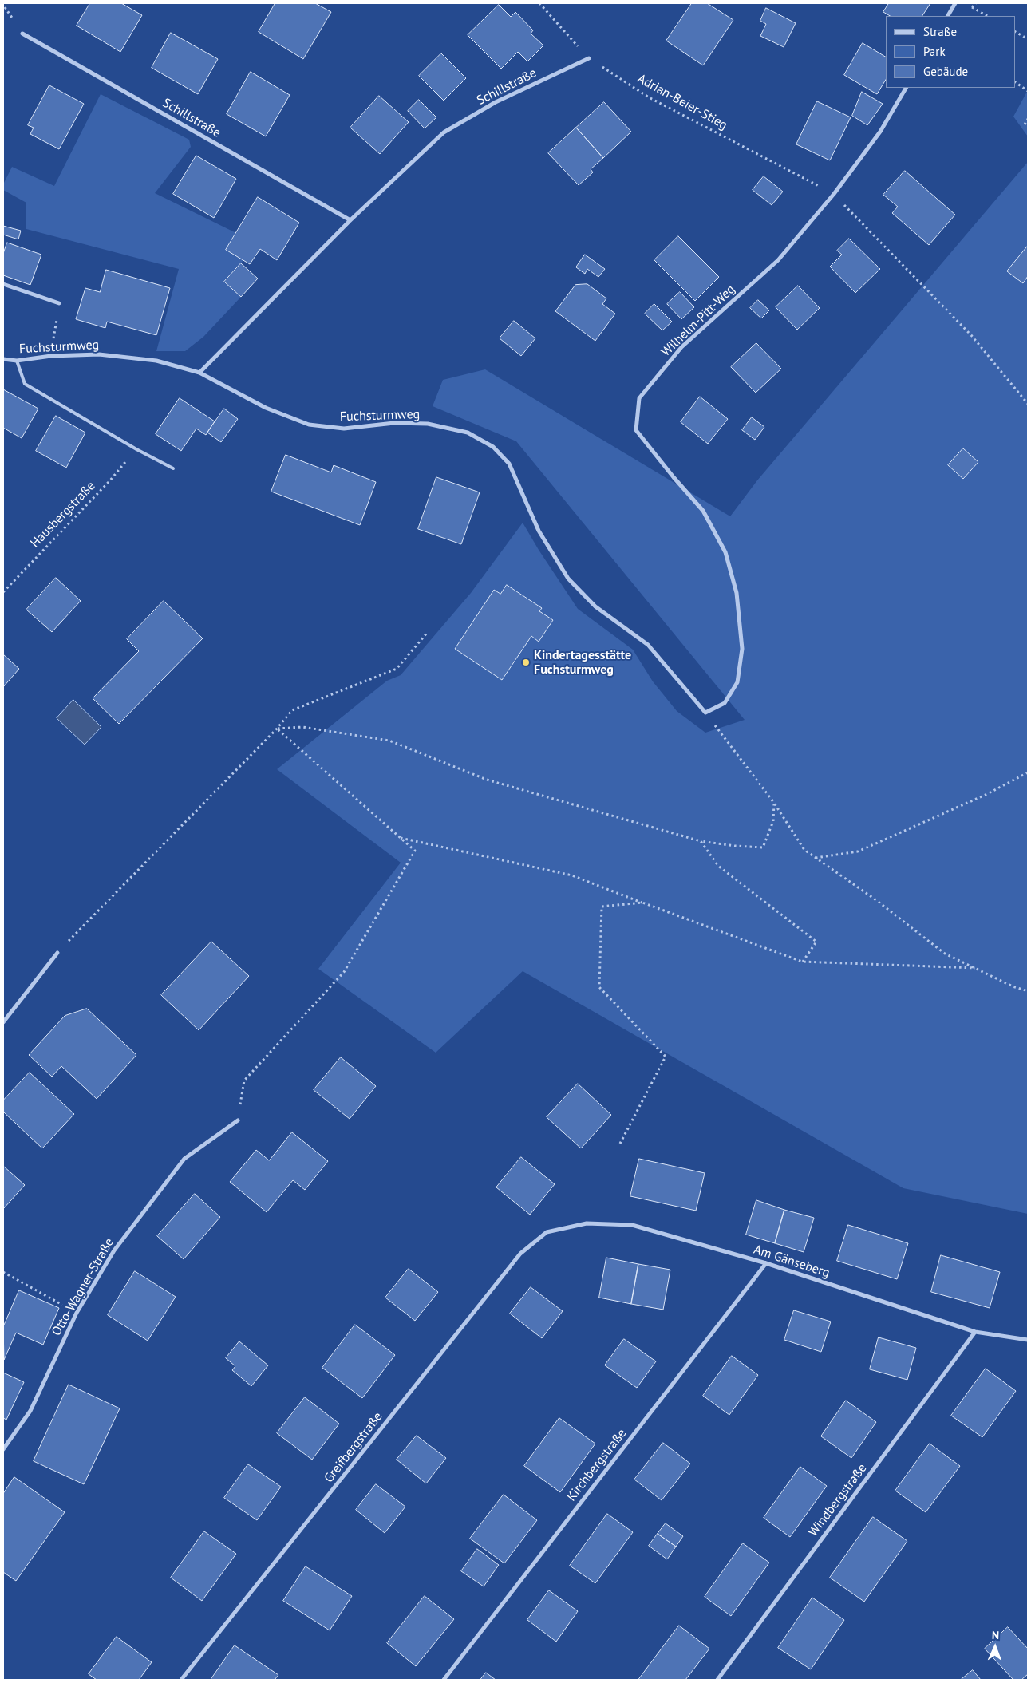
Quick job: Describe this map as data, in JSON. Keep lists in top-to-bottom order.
{
  "streets": {
    "street": [
      "Schillstraße",
      "Wilhelm-Pitt-Weg",
      "Fuchsturmweg",
      "Am Gänseberg",
      "Otto-Wagner-Straße",
      "Greifbergstraße",
      "Kirchbergstraße",
      "Windbergstraße"
    ],
    "path": ["Adrian-Beier-Stieg", "Hausbergstraße"]
  },
  "crossings": [
    ["Schillstraße", "Adrian-Beier-Stieg"],
    ["Schillstraße", "Fuchsturmweg"],
    ["Adrian-Beier-Stieg", "Wilhelm-Pitt-Weg"],
    ["Wilhelm-Pitt-Weg", "Fuchsturmweg"],
    ["Am Gänseberg", "Greifbergstraße"],
    ["Am Gänseberg", "Kirchbergstraße"],
    ["Am Gänseberg", "Windbergstraße"]
  ],
  "places": ["Kindertagesstätte Fuchsturmweg"],
  "legend": ["Straße", "Park", "Gebäude"],
  "north": "top"
}
